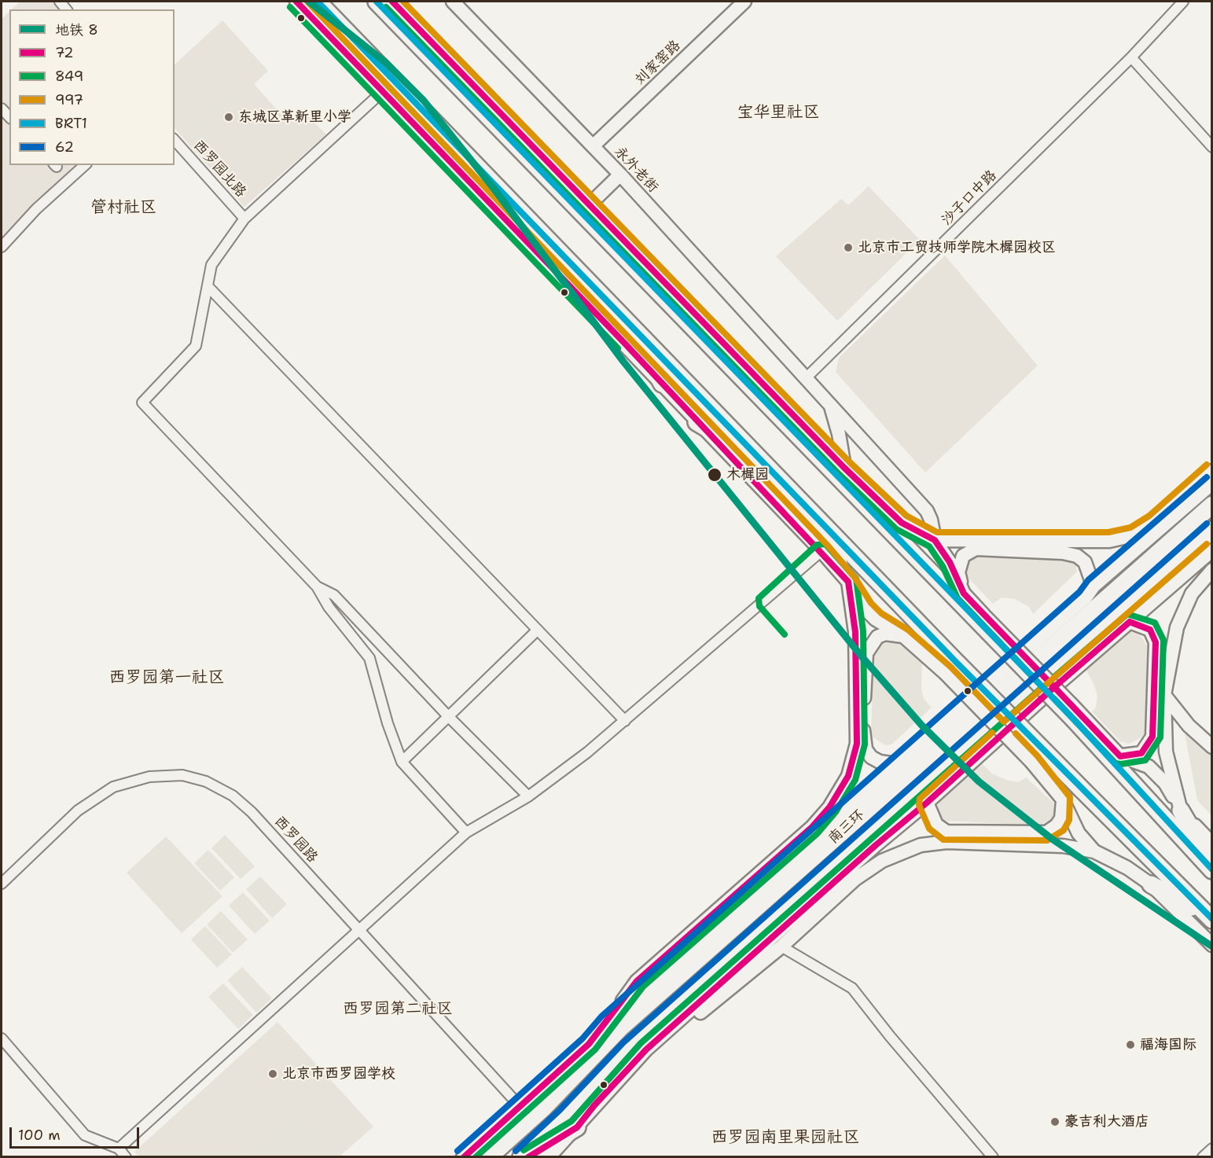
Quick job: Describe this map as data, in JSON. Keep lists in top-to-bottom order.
{
  "streets": {
    "highway": ["南三环"],
    "street": [
      "刘家窑路",
      "西罗园北路",
      "永外老街",
      "沙子口中路",
      "西罗园路"
    ]
  },
  "crossings": [
    ["刘家窑路", "永外老街"],
    ["永外老街", "沙子口中路"]
  ],
  "districts": [
    "宝华里社区",
    "管村社区",
    "西罗园第一社区",
    "西罗园第二社区",
    "西罗园南里果园社区"
  ],
  "places": [
    "东城区革新里小学",
    "北京市工贸技师学院木樨园校区",
    "木樨园",
    "福海国际",
    "北京市西罗园学校",
    "豪吉利大酒店"
  ],
  "lines": [
    "metro line 8",
    "transit line 72",
    "transit line 997",
    "transit line BRT1",
    "transit line 849",
    "transit line 62"
  ],
  "legend": [
    "地铁 8",
    "72",
    "849",
    "997",
    "BRT1",
    "62"
  ],
  "scale_bar": "100 m"
}
